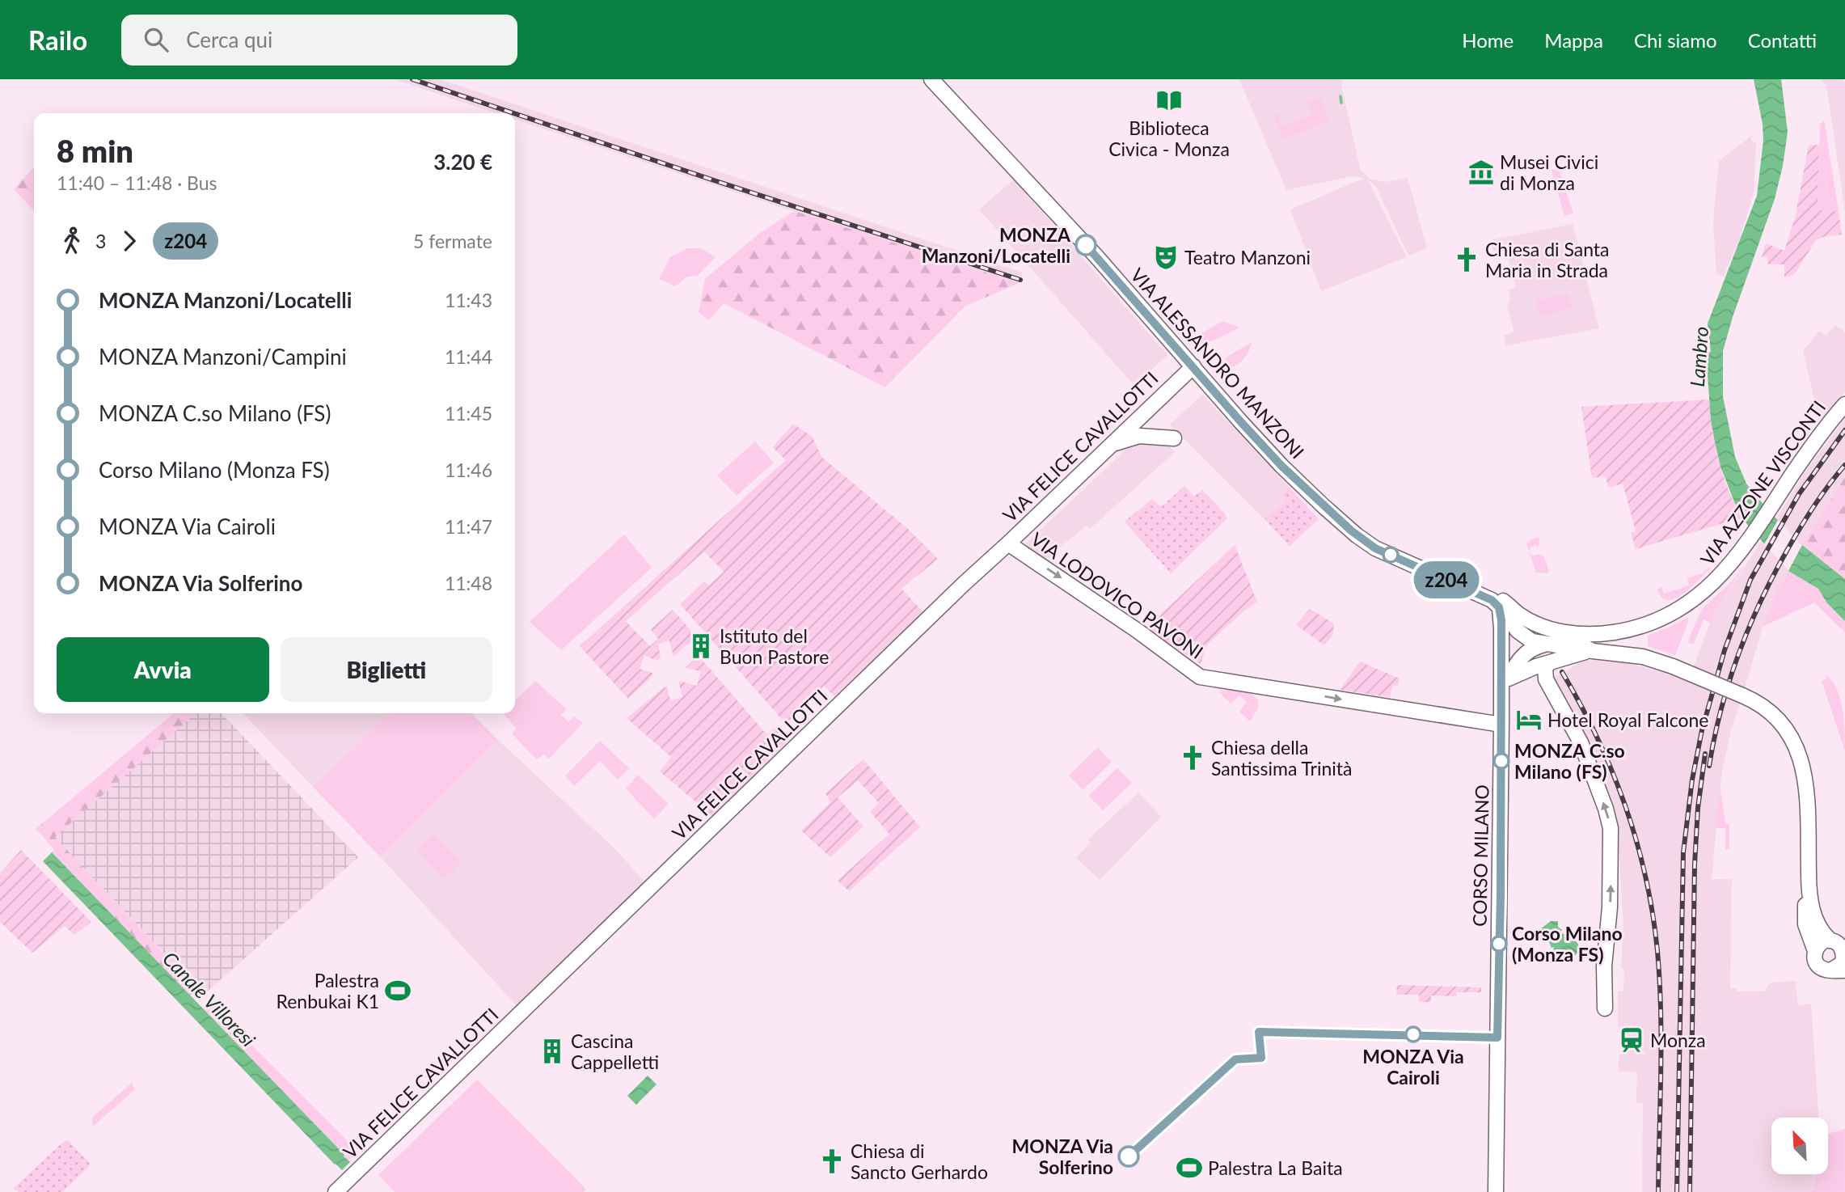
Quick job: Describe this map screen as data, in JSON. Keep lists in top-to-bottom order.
{
  "streets": {
    "street": [
      "VIA ALESSANDRO MANZONI",
      "VIA FELICE CAVALLOTTI",
      "VIA AZZONE VISCONTI",
      "VIA LODOVICO PAVONI",
      "CORSO MILANO"
    ]
  },
  "crossings": [
    ["VIA ALESSANDRO MANZONI", "VIA FELICE CAVALLOTTI"],
    ["VIA ALESSANDRO MANZONI", "VIA AZZONE VISCONTI"],
    ["VIA ALESSANDRO MANZONI", "CORSO MILANO"],
    ["VIA FELICE CAVALLOTTI", "VIA LODOVICO PAVONI"],
    ["VIA AZZONE VISCONTI", "CORSO MILANO"],
    ["VIA LODOVICO PAVONI", "CORSO MILANO"]
  ],
  "one_way": ["VIA LODOVICO PAVONI"],
  "water": ["Lambro", "Canale Villoresi"],
  "places": {
    "library": ["Biblioteca Civica - Monza"],
    "museum": ["Musei Civici di Monza"],
    "other": [
      "MONZA Manzoni/Locatelli",
      "MONZA C.so Milano (FS)",
      "Corso Milano (Monza FS)",
      "MONZA Via Cairoli",
      "MONZA Via Solferino"
    ],
    "theatre": ["Teatro Manzoni"],
    "church": ["Chiesa di Santa Maria in Strada", "Chiesa della Santissima Trinità", "Chiesa di Sancto Gerhardo"],
    "building": ["Istituto del Buon Pastore", "Cascina Cappelletti"],
    "hotel": ["Hotel Royal Falcone"],
    "sports": ["Palestra Renbukai K1", "Palestra La Baita"],
    "station": ["Monza"]
  },
  "lines": ["bus line z204"],
  "north": "top left",
  "page": {
    "header": "Railo",
    "search": "Cerca qui",
    "nav": [
      "Home",
      "Mappa",
      "Chi siamo",
      "Contatti"
    ],
    "on_map": "z204",
    "heading": ["8 min", "11:40 – 11:48 · Bus", "3.20 €"],
    "legs": ["3", "z204", "5 fermate"],
    "list": [
      {
        "name": "MONZA Manzoni/Locatelli",
        "value": "11:43"
      },
      {
        "name": "MONZA Manzoni/Campini",
        "value": "11:44"
      },
      {
        "name": "MONZA C.so Milano (FS)",
        "value": "11:45"
      },
      {
        "name": "Corso Milano (Monza FS)",
        "value": "11:46"
      },
      {
        "name": "MONZA Via Cairoli",
        "value": "11:47"
      },
      {
        "name": "MONZA Via Solferino",
        "value": "11:48"
      }
    ],
    "buttons": ["Avvia", "Biglietti"]
  }
}
